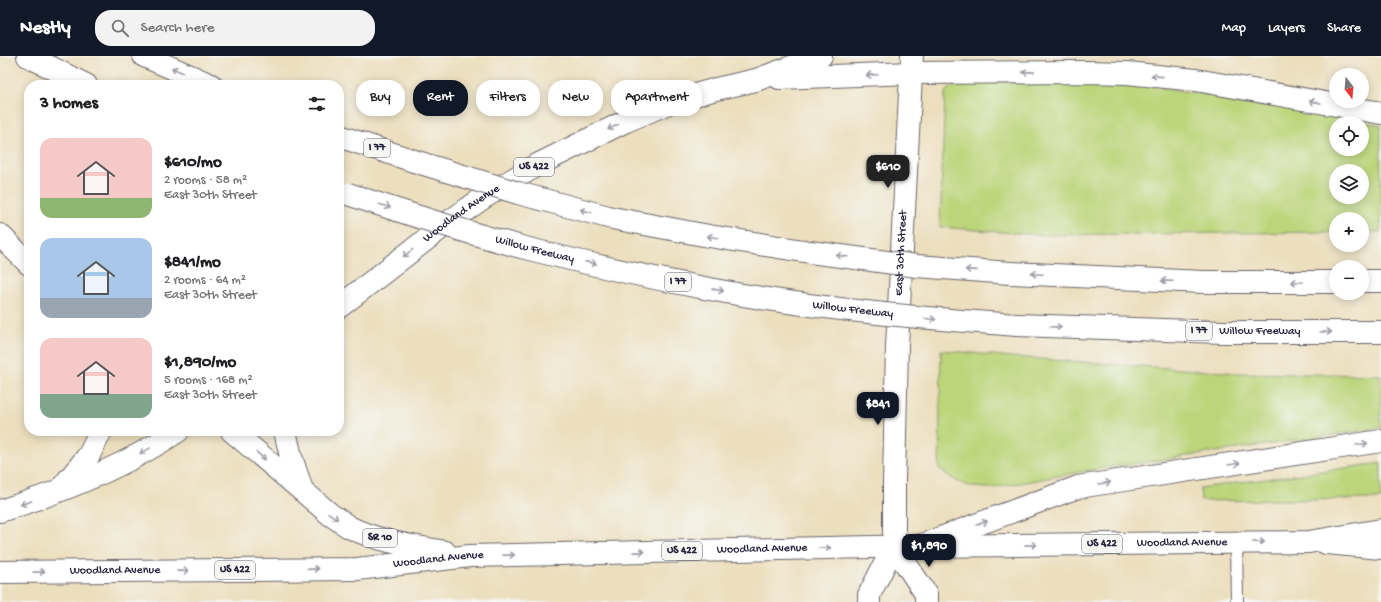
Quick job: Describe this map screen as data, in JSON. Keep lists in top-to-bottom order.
{
  "streets": {
    "main road": [
      "I 77",
      "US 422",
      "Woodland Avenue",
      "Willow Freeway",
      "East 30th Street",
      "SR 10"
    ]
  },
  "crossings": [
    ["US 422", "Woodland Avenue"],
    ["Woodland Avenue", "East 30th Street"],
    ["Woodland Avenue", "SR 10"]
  ],
  "north": "bottom",
  "page": {
    "header": "Nestly",
    "search": "Search here",
    "nav": ["Map", "Layers", "Share"],
    "map_buttons": ["+", "−"],
    "chip": [
      "Buy",
      "Rent",
      "Filters",
      "New",
      "Apartment"
    ],
    "heading": "3 homes",
    "list": [
      {
        "name": "$610/mo",
        "note": "2 rooms · 58 m² · East 30th Street"
      },
      {
        "name": "$841/mo",
        "note": "2 rooms · 64 m² · East 30th Street"
      },
      {
        "name": "$1,890/mo",
        "note": "5 rooms · 168 m² · East 30th Street"
      }
    ],
    "price": ["$610", "$841", "$1,890"]
  }
}
